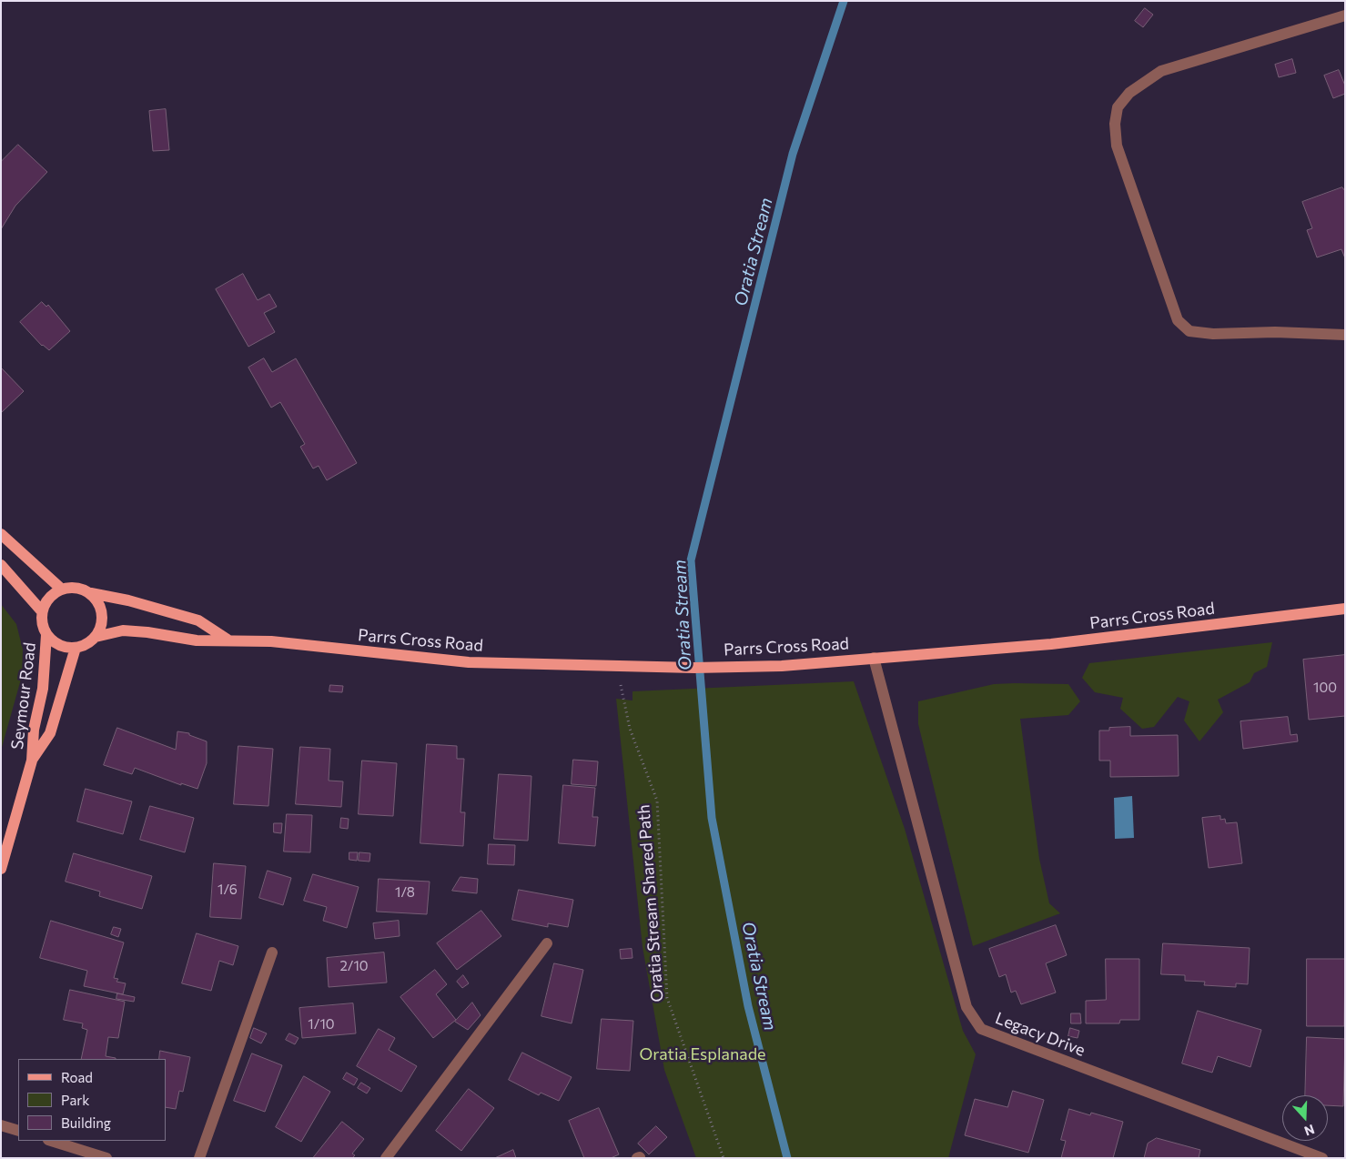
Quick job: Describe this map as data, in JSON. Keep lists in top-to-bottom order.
{
  "streets": {
    "main road": ["Parrs Cross Road", "Seymour Road"],
    "street": ["Legacy Drive"],
    "path": ["Oratia Stream Shared Path"]
  },
  "crossings": [
    ["Parrs Cross Road", "Seymour Road"],
    ["Parrs Cross Road", "Legacy Drive"]
  ],
  "water": ["Oratia Stream"],
  "parks": ["Oratia Esplanade"],
  "house_numbers": [
    "100",
    "1/6",
    "1/8",
    "2/10",
    "1/10"
  ],
  "legend": ["Road", "Park", "Building"],
  "north": "bottom"
}
